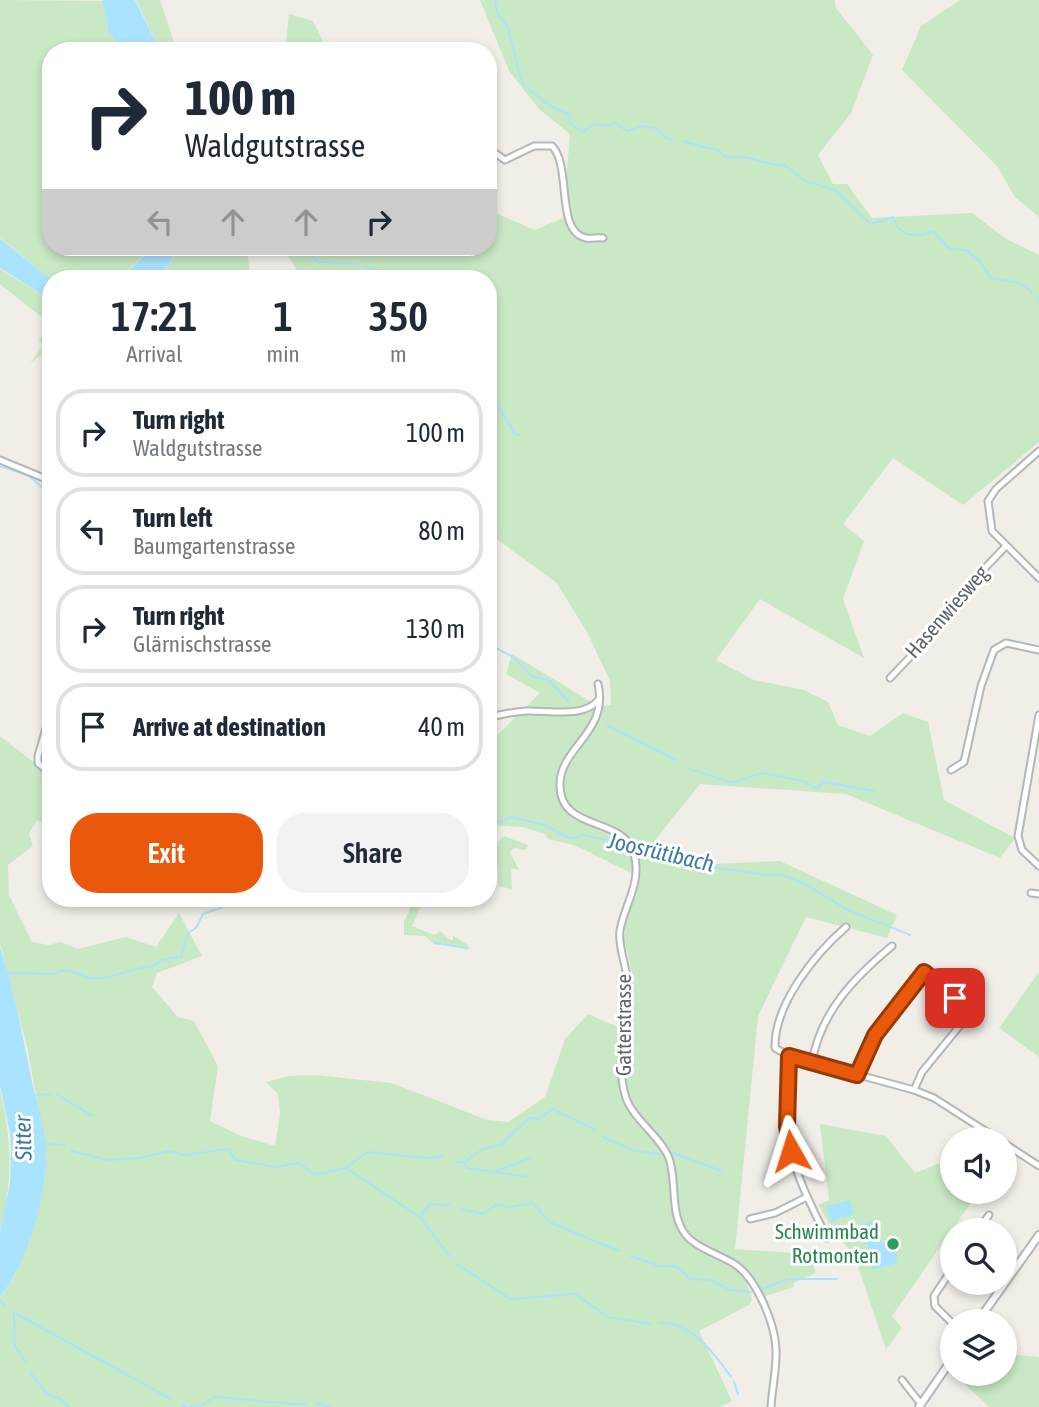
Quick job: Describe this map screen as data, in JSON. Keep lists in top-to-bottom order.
{
  "streets": {
    "street": ["Hasenwiesweg", "Gatterstrasse"]
  },
  "water": ["Joosrütibach", "Sitter"],
  "places": ["Schwimmbad Rotmonten"],
  "page": {
    "turn": ["100 m", "Waldgutstrasse"],
    "eta": [
      "17:21",
      "Arrival",
      "1",
      "min",
      "350",
      "m"
    ],
    "list": [
      {
        "name": "Turn right",
        "note": "Waldgutstrasse",
        "value": "100 m"
      },
      {
        "name": "Turn left",
        "note": "Baumgartenstrasse",
        "value": "80 m"
      },
      {
        "name": "Turn right",
        "note": "Glärnischstrasse",
        "value": "130 m"
      },
      {
        "name": "Arrive at destination",
        "value": "40 m"
      }
    ],
    "buttons": ["Exit", "Share"]
  }
}
